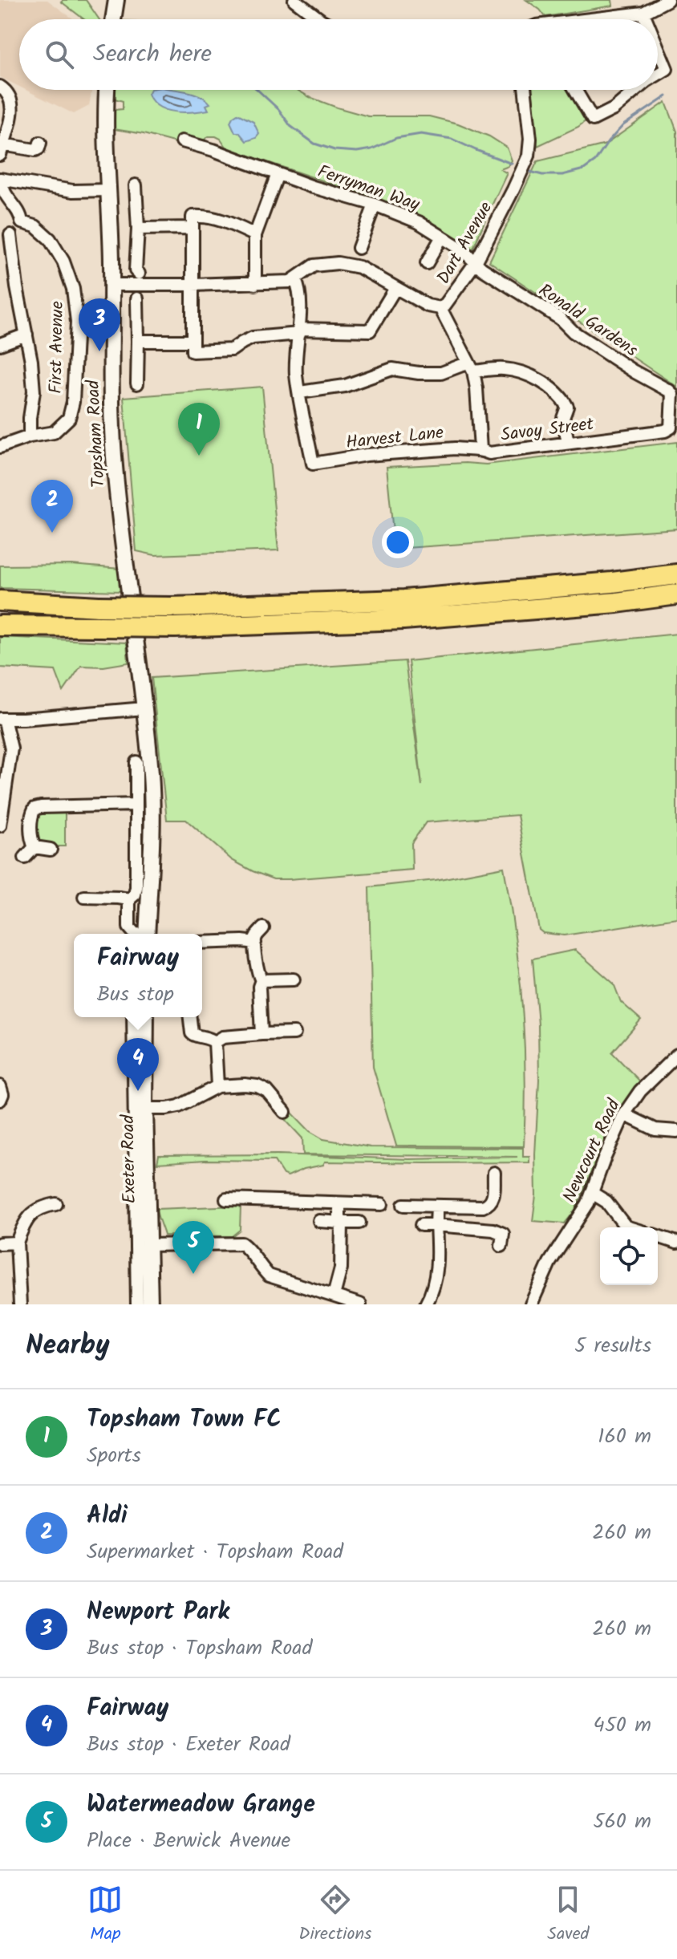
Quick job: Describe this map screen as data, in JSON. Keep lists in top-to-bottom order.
{
  "streets": {
    "street": [
      "Ferryman Way",
      "Dart Avenue",
      "Ronald Gardens",
      "First Avenue",
      "Savoy Street",
      "Topsham Road",
      "Harvest Lane",
      "Newcourt Road",
      "Exeter Road"
    ]
  },
  "crossings": [
    ["Ferryman Way", "Dart Avenue"],
    ["Ferryman Way", "Ronald Gardens"],
    ["Dart Avenue", "Ronald Gardens"],
    ["Dart Avenue", "Savoy Street"],
    ["Dart Avenue", "Topsham Road"],
    ["Ronald Gardens", "Savoy Street"],
    ["Savoy Street", "Harvest Lane"]
  ],
  "page": {
    "search": "Search here",
    "pins": [
      "3",
      "1",
      "2",
      "4",
      "5"
    ],
    "popup": ["Fairway", "Bus stop"],
    "heading": ["Nearby", "5 results"],
    "list": [
      {
        "mark": "1",
        "name": "Topsham Town FC",
        "note": "Sports",
        "value": "160 m"
      },
      {
        "mark": "2",
        "name": "Aldi",
        "note": "Supermarket · Topsham Road",
        "value": "260 m"
      },
      {
        "mark": "3",
        "name": "Newport Park",
        "note": "Bus stop · Topsham Road",
        "value": "260 m"
      },
      {
        "mark": "4",
        "name": "Fairway",
        "note": "Bus stop · Exeter Road",
        "value": "450 m"
      },
      {
        "mark": "5",
        "name": "Watermeadow Grange",
        "note": "Place · Berwick Avenue",
        "value": "560 m"
      }
    ],
    "nav": ["Map", "Directions", "Saved"]
  }
}
